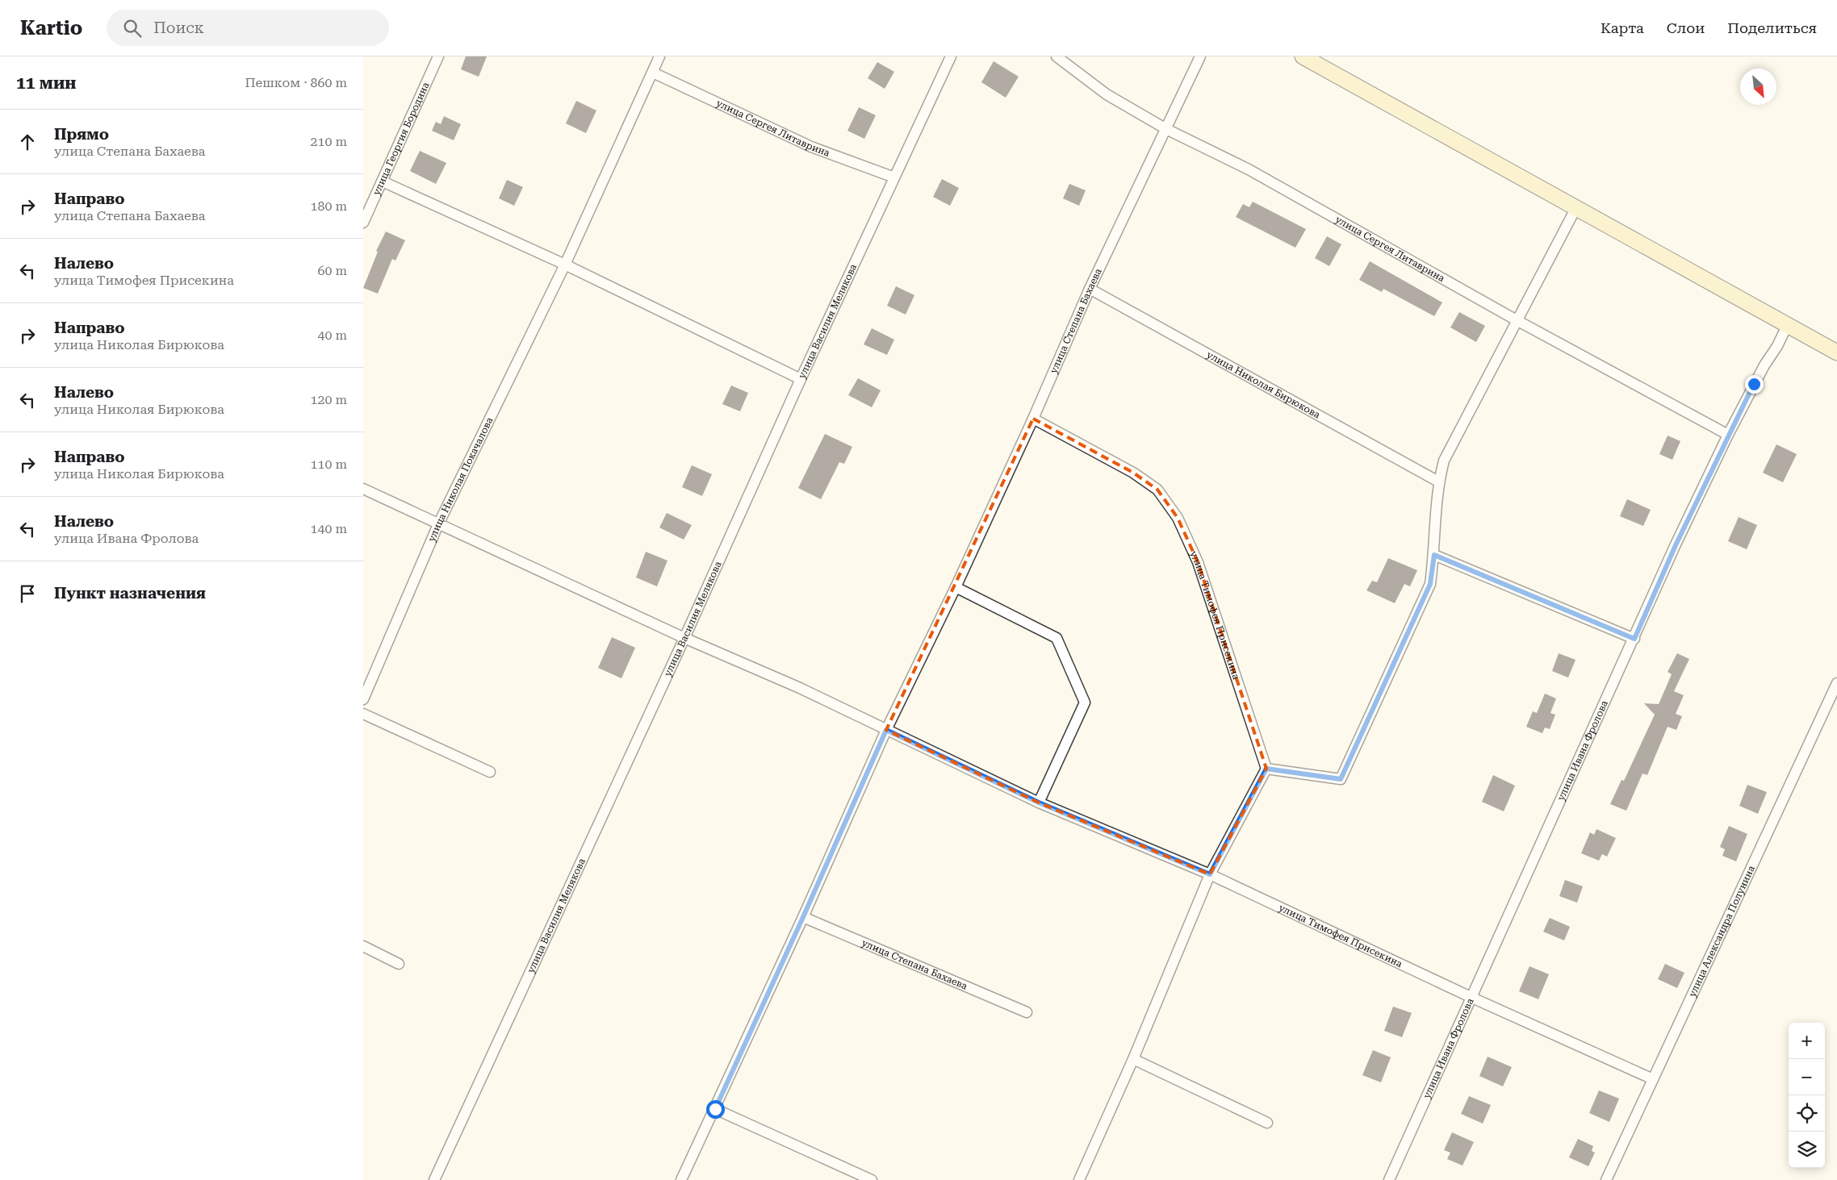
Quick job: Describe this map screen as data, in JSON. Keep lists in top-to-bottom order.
{
  "streets": {
    "street": [
      "улица Сергея Литаврина",
      "улица Георгия Бородина",
      "улица Василия Мелякова",
      "улица Степана Бахаева",
      "улица Николая Бирюкова",
      "улица Николая Покачалова",
      "улица Тимофея Присекина",
      "улица Ивана Фролова",
      "улица Александра Полунина"
    ]
  },
  "crossings": [
    ["улица Сергея Литаврина", "улица Василия Мелякова"],
    ["улица Сергея Литаврина", "улица Степана Бахаева"],
    ["улица Сергея Литаврина", "улица Ивана Фролова"],
    ["улица Степана Бахаева", "улица Николая Бирюкова"],
    ["улица Степана Бахаева", "улица Тимофея Присекина"],
    ["улица Тимофея Присекина", "улица Ивана Фролова"],
    ["улица Тимофея Присекина", "улица Александра Полунина"]
  ],
  "north": "bottom right",
  "page": {
    "header": "Kartio",
    "search": "Поиск",
    "nav": ["Карта", "Слои", "Поделиться"],
    "heading": ["11 мин", "Пешком · 860 m"],
    "list": [
      ["Прямо", "улица Степана Бахаева", "210 m"],
      ["Направо", "улица Степана Бахаева", "180 m"],
      ["Налево", "улица Тимофея Присекина", "60 m"],
      ["Направо", "улица Николая Бирюкова", "40 m"],
      ["Налево", "улица Николая Бирюкова", "120 m"],
      ["Направо", "улица Николая Бирюкова", "110 m"],
      ["Налево", "улица Ивана Фролова", "140 m"],
      "Пункт назначения"
    ],
    "map_buttons": ["+", "−"]
  }
}
